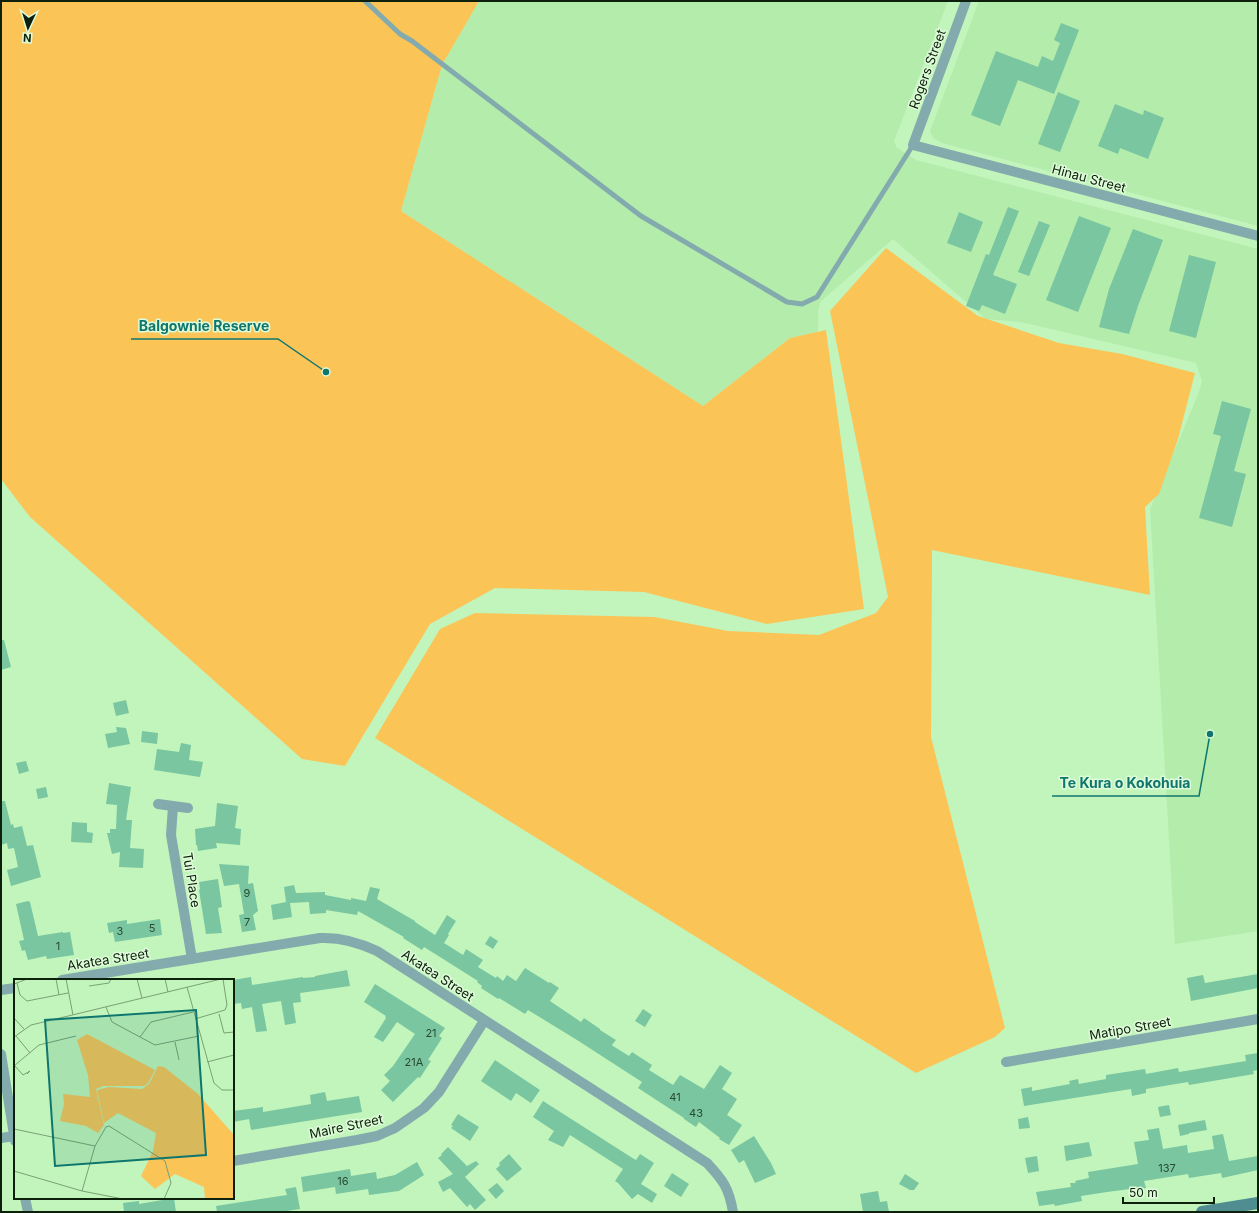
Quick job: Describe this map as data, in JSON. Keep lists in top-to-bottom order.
{
  "streets": {
    "street": [
      "Rogers Street",
      "Hinau Street",
      "Tui Place",
      "Akatea Street",
      "Matipo Street",
      "Maire Street"
    ]
  },
  "crossings": [
    ["Rogers Street", "Hinau Street"],
    ["Tui Place", "Akatea Street"],
    ["Akatea Street", "Maire Street"]
  ],
  "places": ["Balgownie Reserve", "Te Kura o Kokohuia"],
  "house_numbers": [
    "9",
    "7",
    "5",
    "3",
    "1",
    "21",
    "21A",
    "41",
    "43",
    "137",
    "16"
  ],
  "scale_bar": "50 m",
  "north": "bottom"
}
